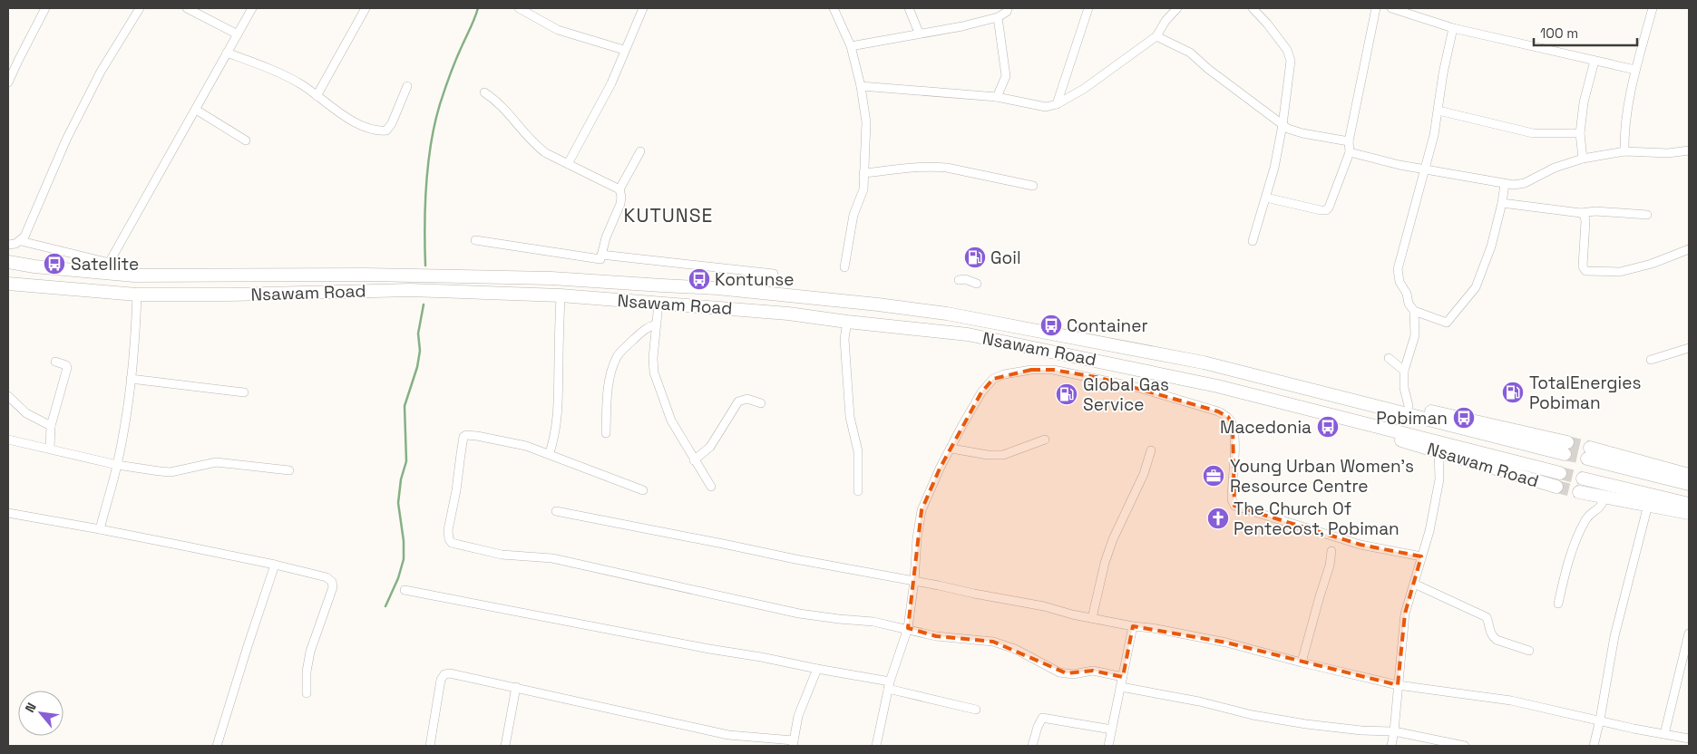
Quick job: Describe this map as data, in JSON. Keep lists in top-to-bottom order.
{
  "streets": {
    "highway": ["Nsawam Road"]
  },
  "districts": ["KUTUNSE"],
  "places": {
    "fuel station": ["Goil", "TotalEnergies Pobiman", "Global Gas Service"],
    "bus stop": [
      "Satellite",
      "Kontunse",
      "Container",
      "Pobiman",
      "Macedonia"
    ],
    "office": ["Young Urban Women's Resource Centre"],
    "church": ["The Church Of Pentecost, Pobiman"]
  },
  "scale_bar": "100 m",
  "north": "top left"
}
